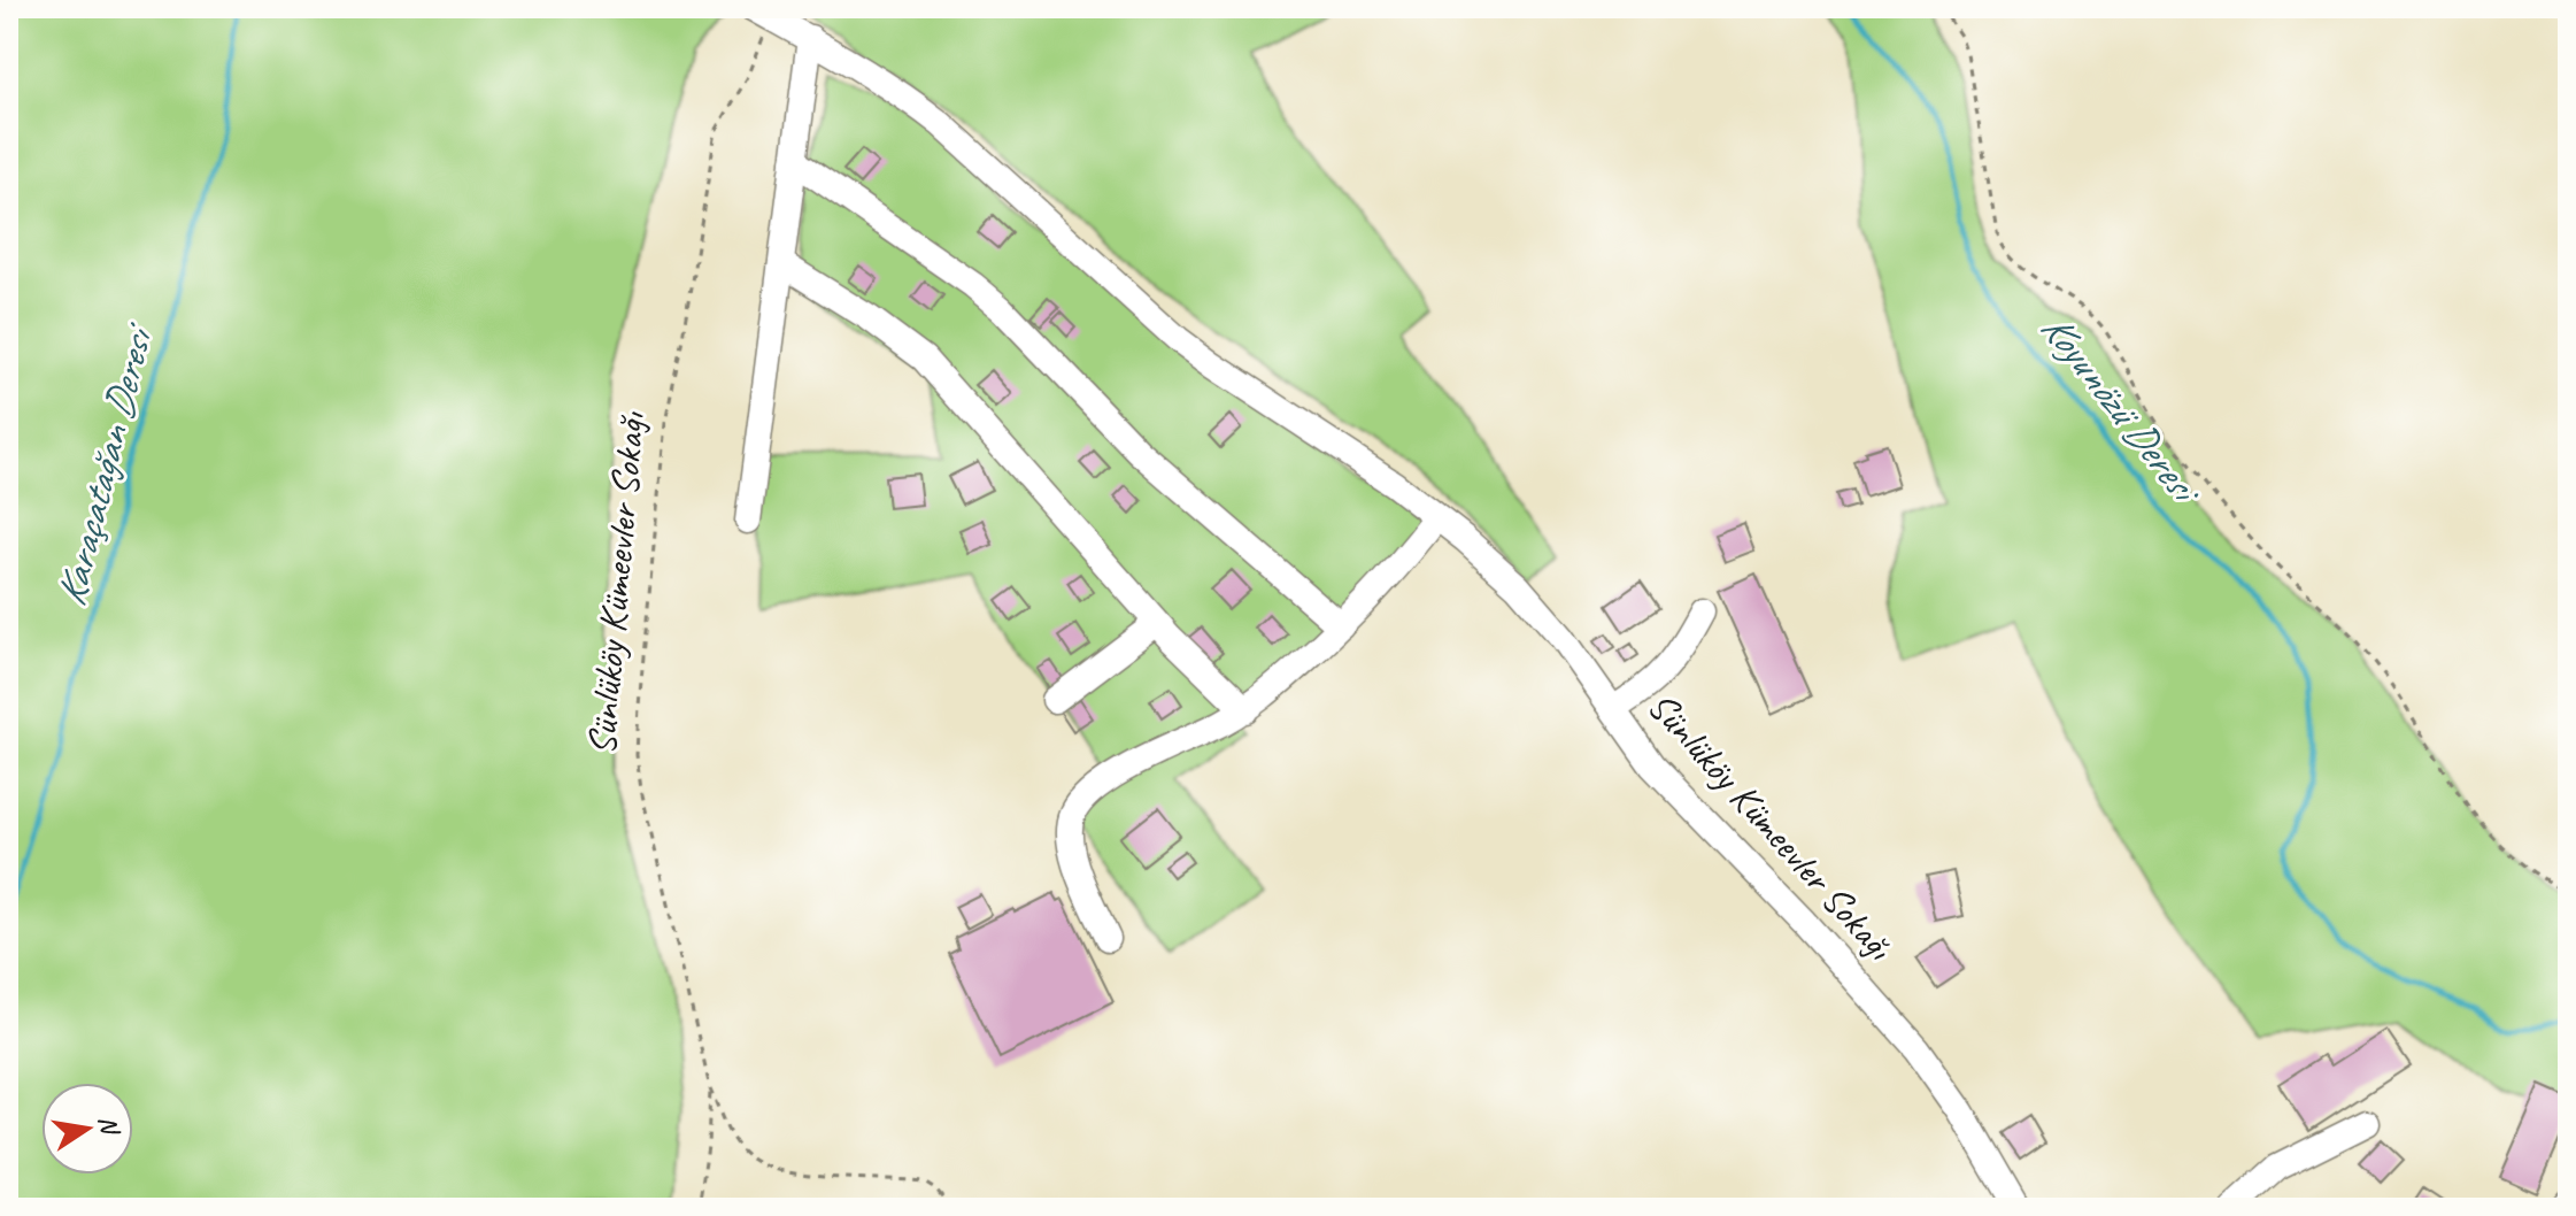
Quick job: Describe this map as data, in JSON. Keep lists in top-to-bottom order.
{
  "streets": {
    "street": ["Sünlüköy Kümeevler Sokağı"]
  },
  "water": ["Koyunözü Deresi", "Karaçatağan Deresi"],
  "north": "right"
}
